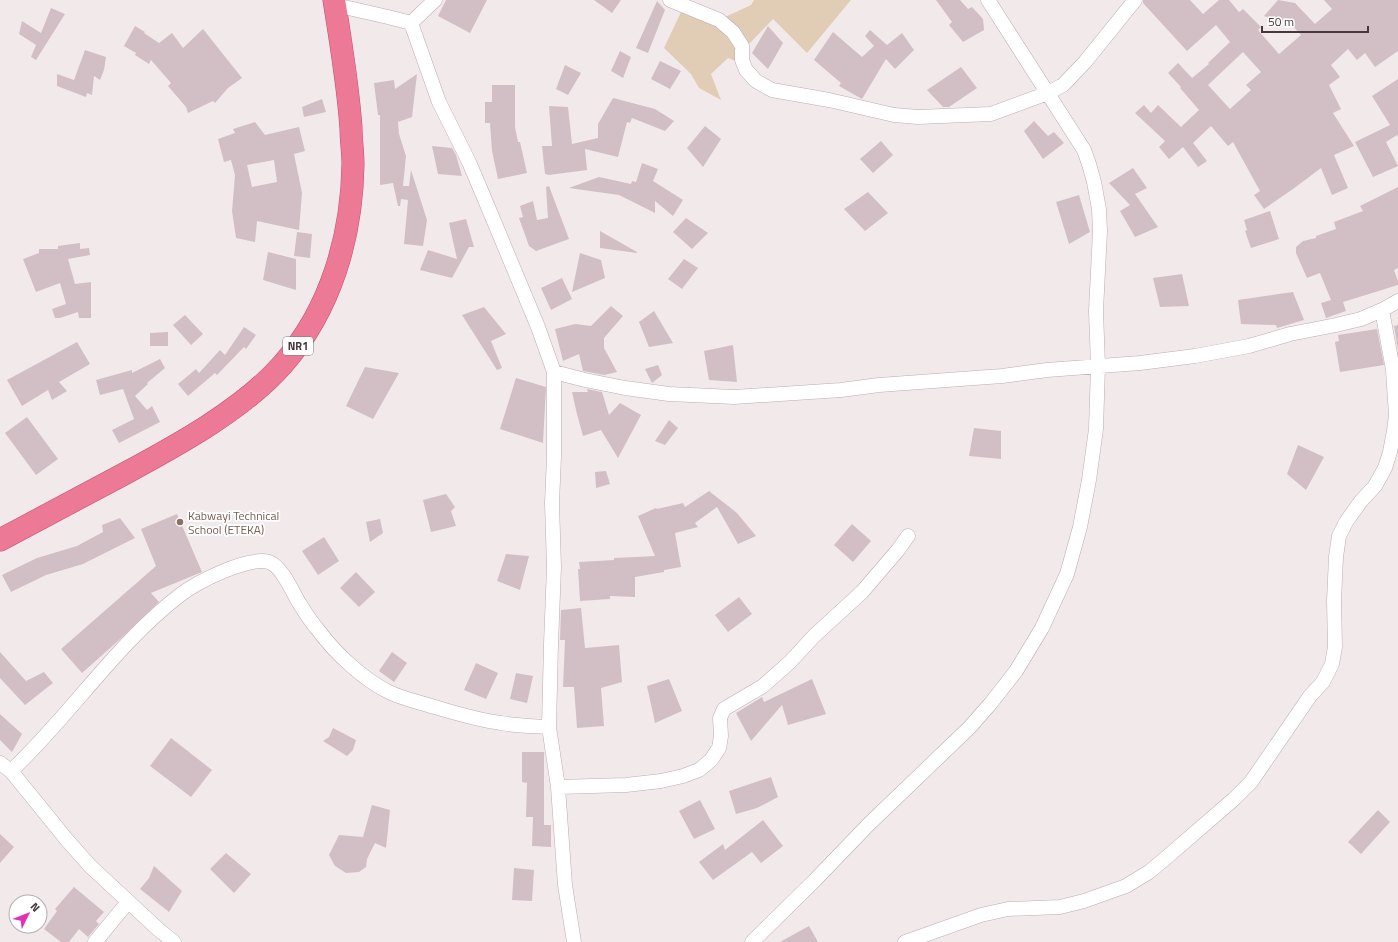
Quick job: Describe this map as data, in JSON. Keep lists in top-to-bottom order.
{
  "streets": {
    "highway": ["NR1"]
  },
  "places": ["Kabwayi Technical School (ETEKA)"],
  "scale_bar": "50 m",
  "north": "top right"
}
